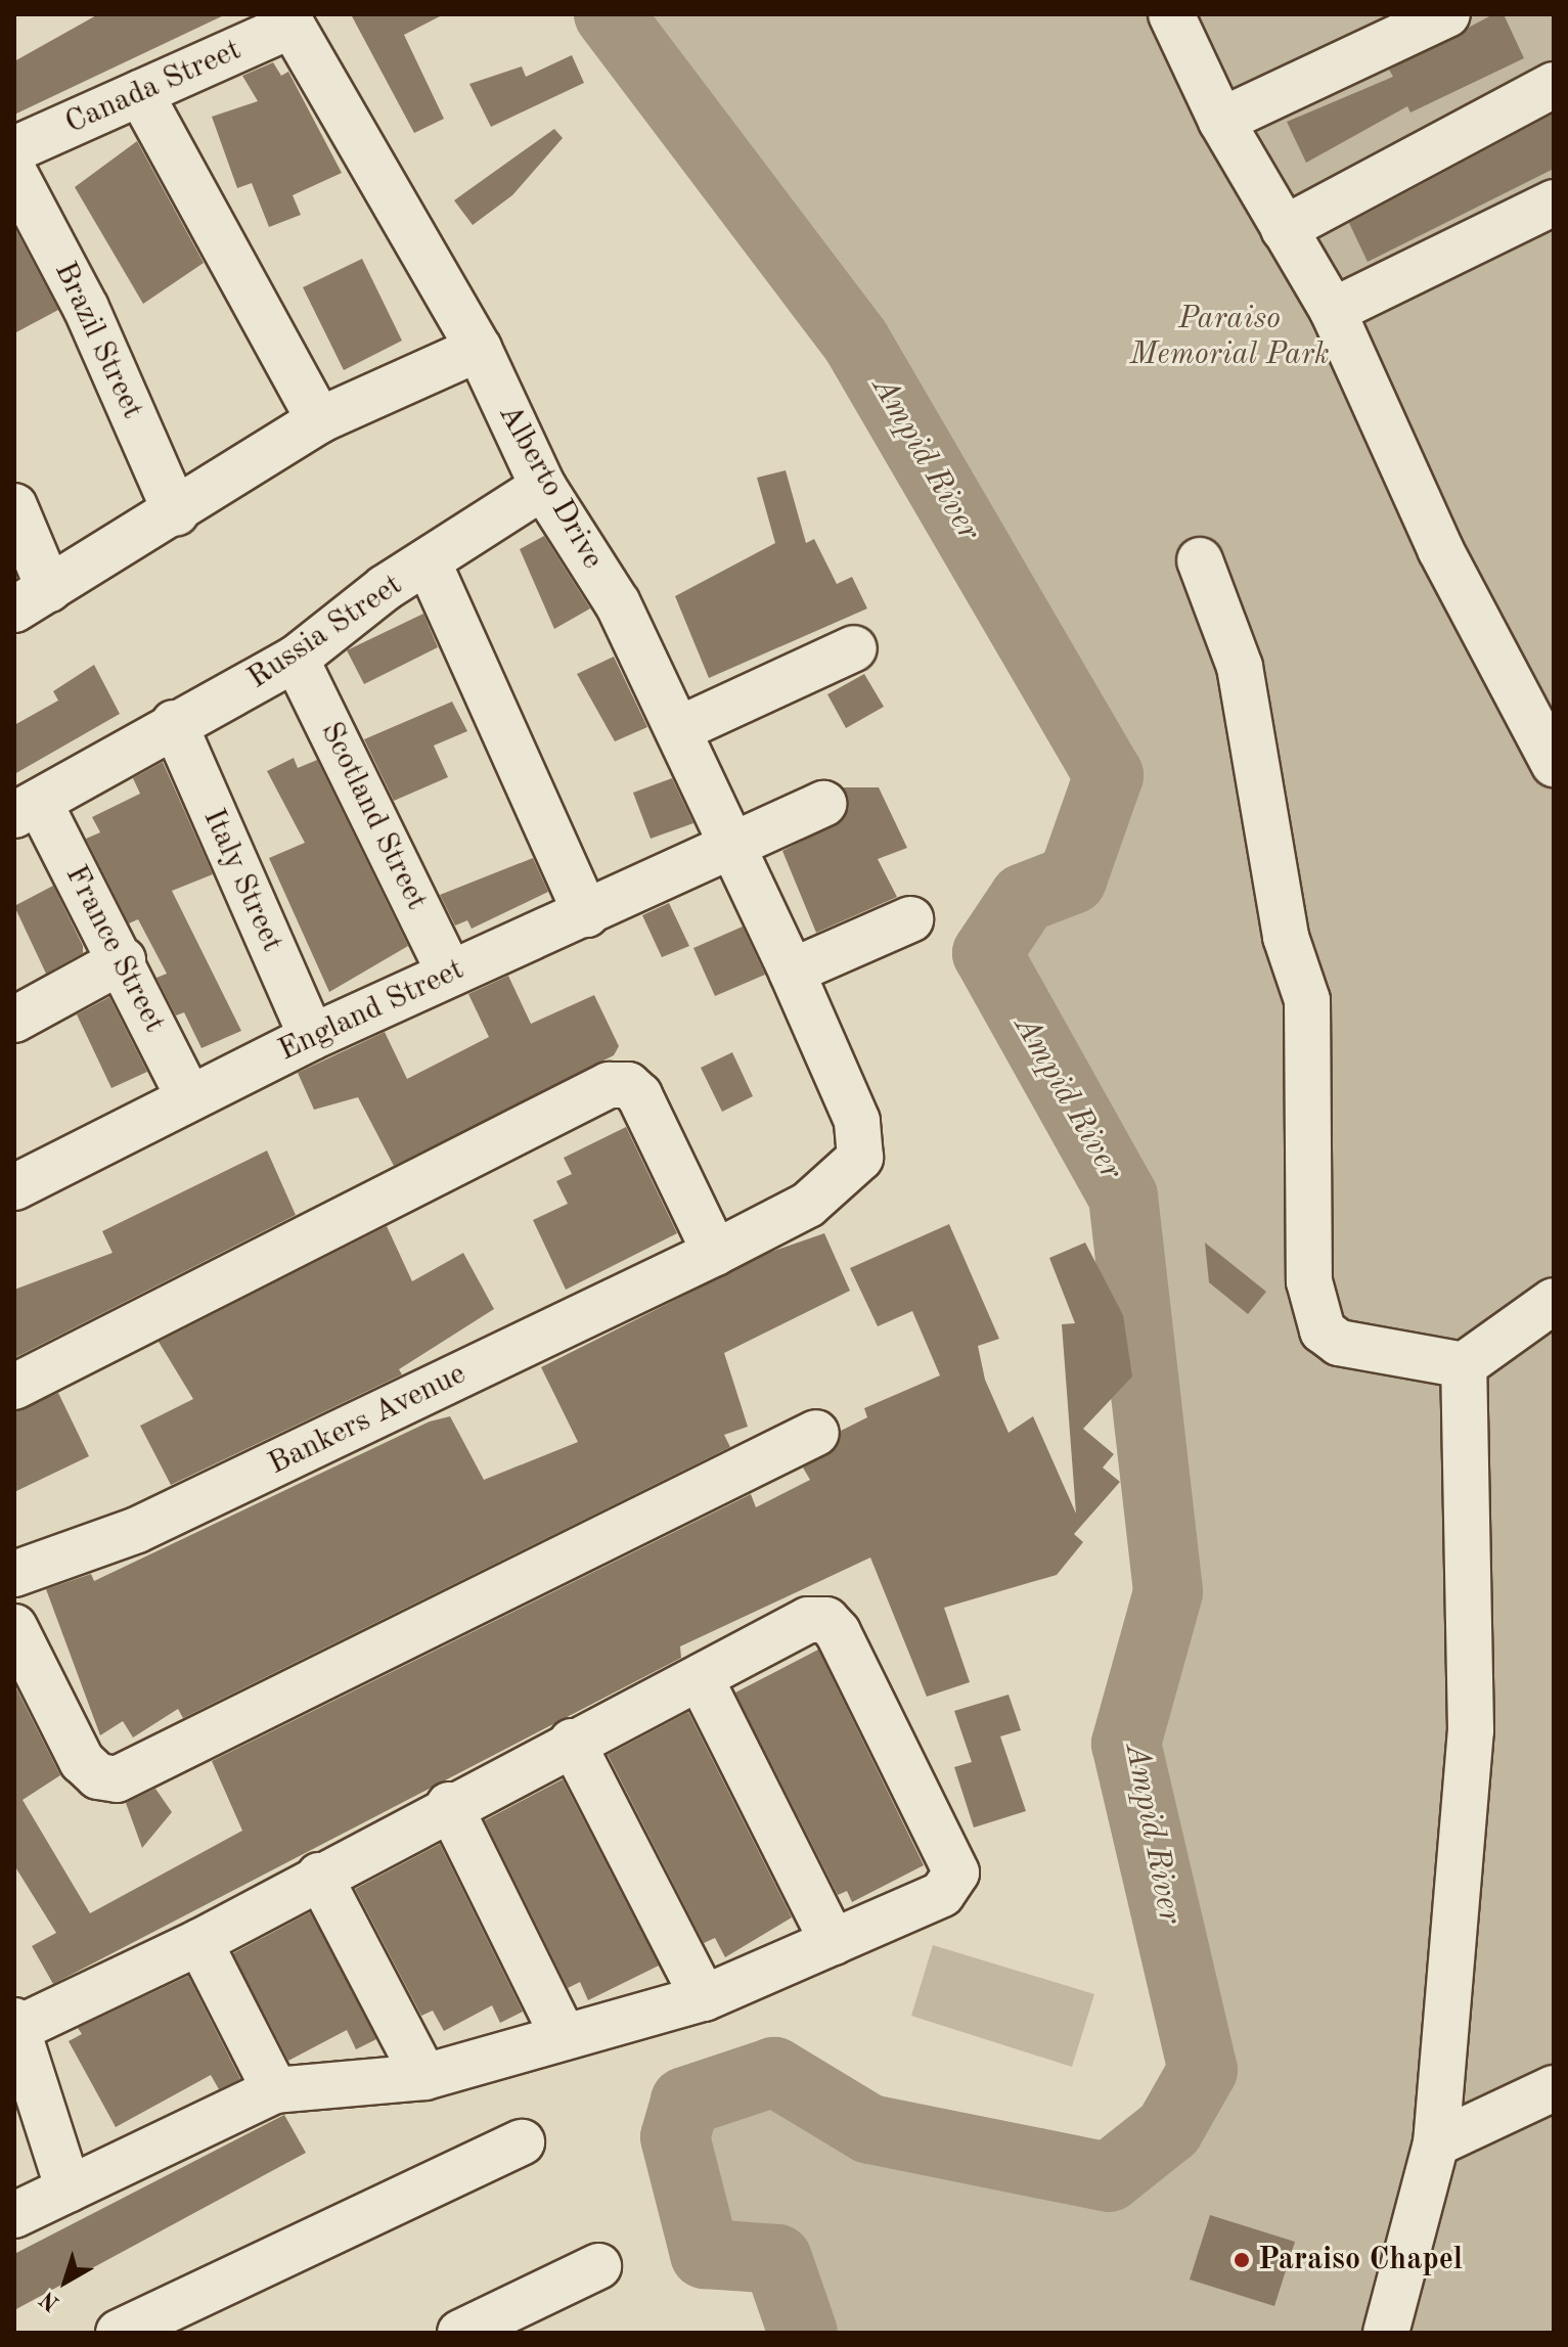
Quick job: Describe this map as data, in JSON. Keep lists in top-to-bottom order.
{
  "streets": {
    "street": [
      "Canada Street",
      "Brazil Street",
      "Alberto Drive",
      "Russia Street",
      "Scotland Street",
      "Italy Street",
      "France Street",
      "England Street",
      "Bankers Avenue"
    ]
  },
  "crossings": [
    ["Canada Street", "Alberto Drive"],
    ["Alberto Drive", "Russia Street"],
    ["Alberto Drive", "England Street"],
    ["Alberto Drive", "Bankers Avenue"],
    ["Russia Street", "Scotland Street"],
    ["Russia Street", "Italy Street"],
    ["Russia Street", "France Street"],
    ["Scotland Street", "England Street"],
    ["Italy Street", "England Street"],
    ["France Street", "England Street"]
  ],
  "water": ["Ampid River"],
  "parks": ["Paraiso Memorial Park"],
  "places": ["Paraiso Chapel"],
  "north": "bottom left"
}
